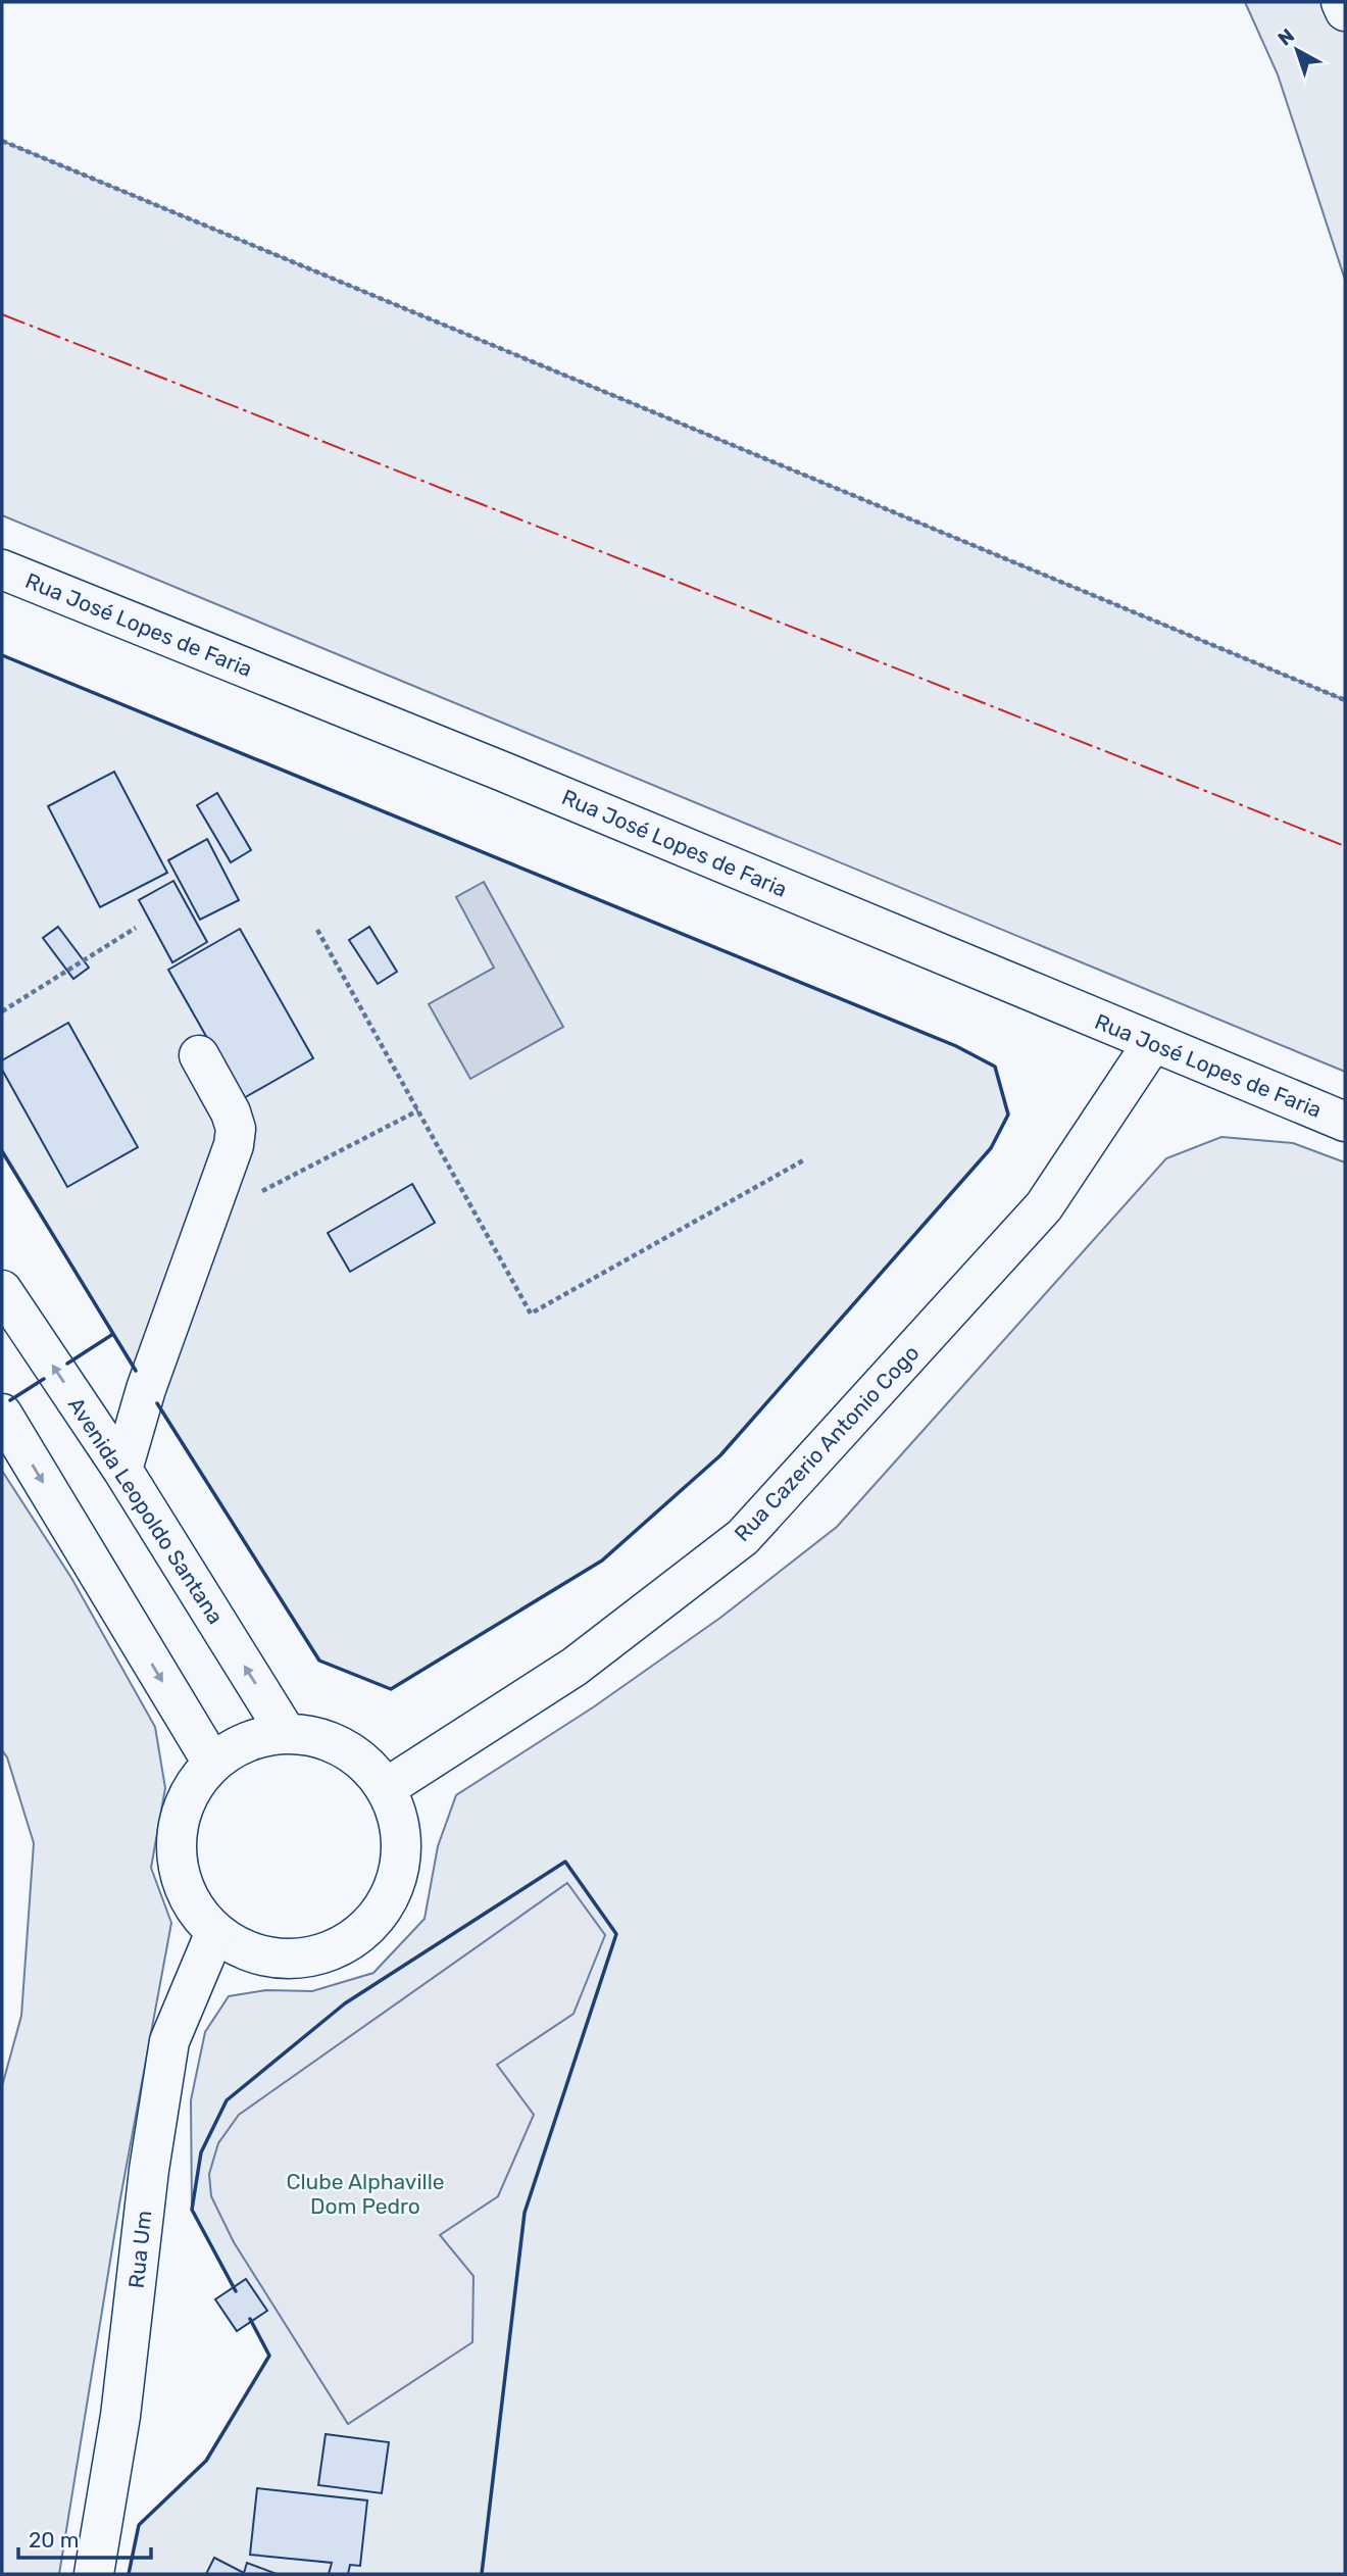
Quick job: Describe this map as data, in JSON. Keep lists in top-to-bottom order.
{
  "streets": {
    "street": [
      "Rua José Lopes de Faria",
      "Rua Cazerio Antonio Cogo",
      "Avenida Leopoldo Santana",
      "Rua Um"
    ]
  },
  "crossings": [
    ["Rua José Lopes de Faria", "Rua Cazerio Antonio Cogo"],
    ["Rua Cazerio Antonio Cogo", "Avenida Leopoldo Santana"],
    ["Rua Cazerio Antonio Cogo", "Rua Um"],
    ["Avenida Leopoldo Santana", "Rua Um"]
  ],
  "parks": ["Clube Alphaville Dom Pedro"],
  "scale_bar": "20 m",
  "north": "top left"
}
